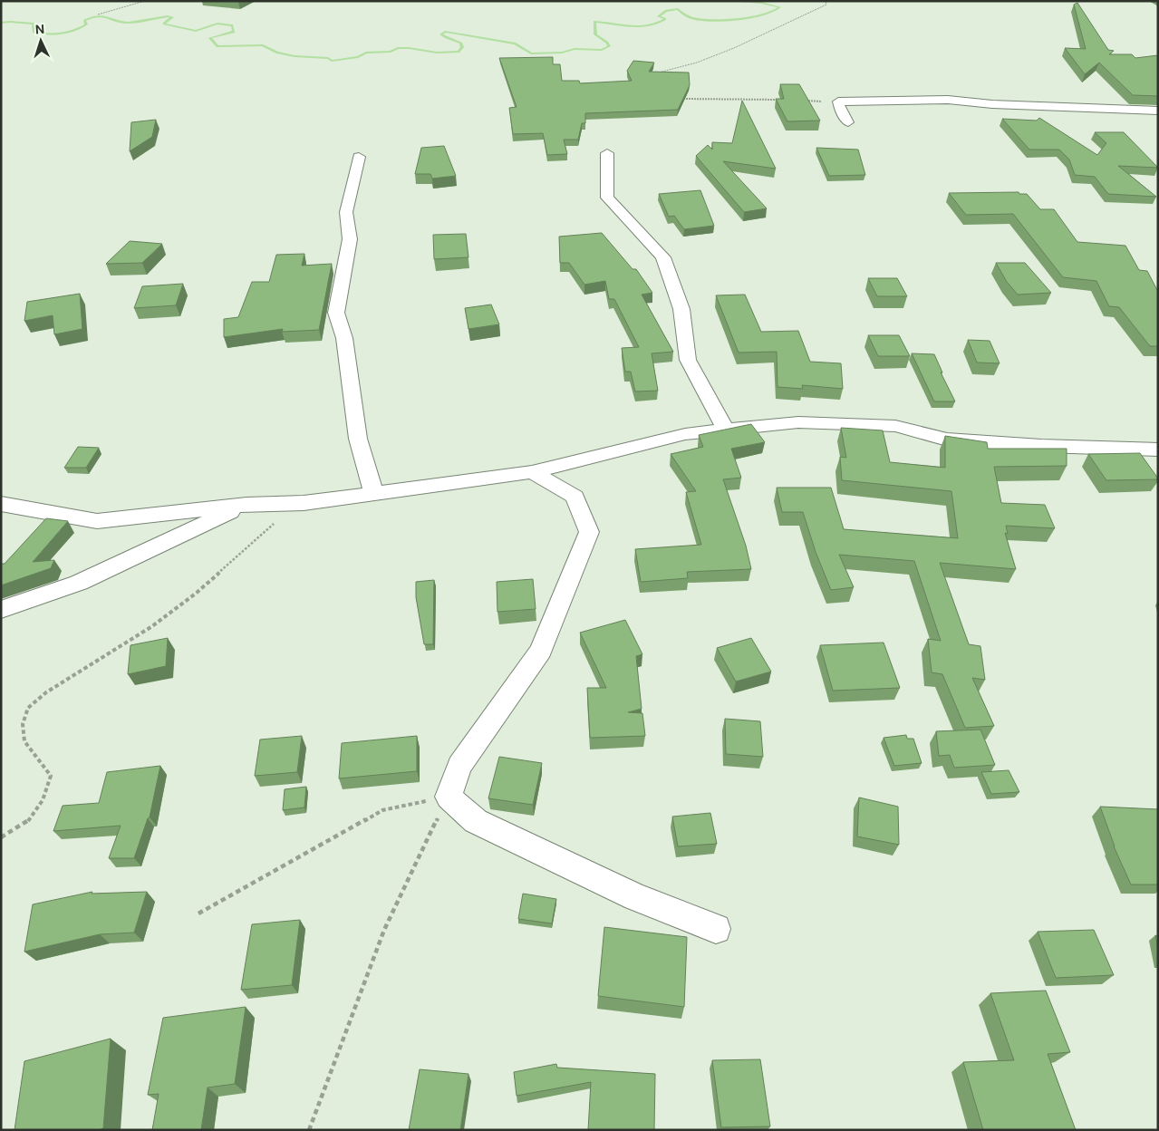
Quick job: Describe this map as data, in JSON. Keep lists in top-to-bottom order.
{
  "north": "top"
}
